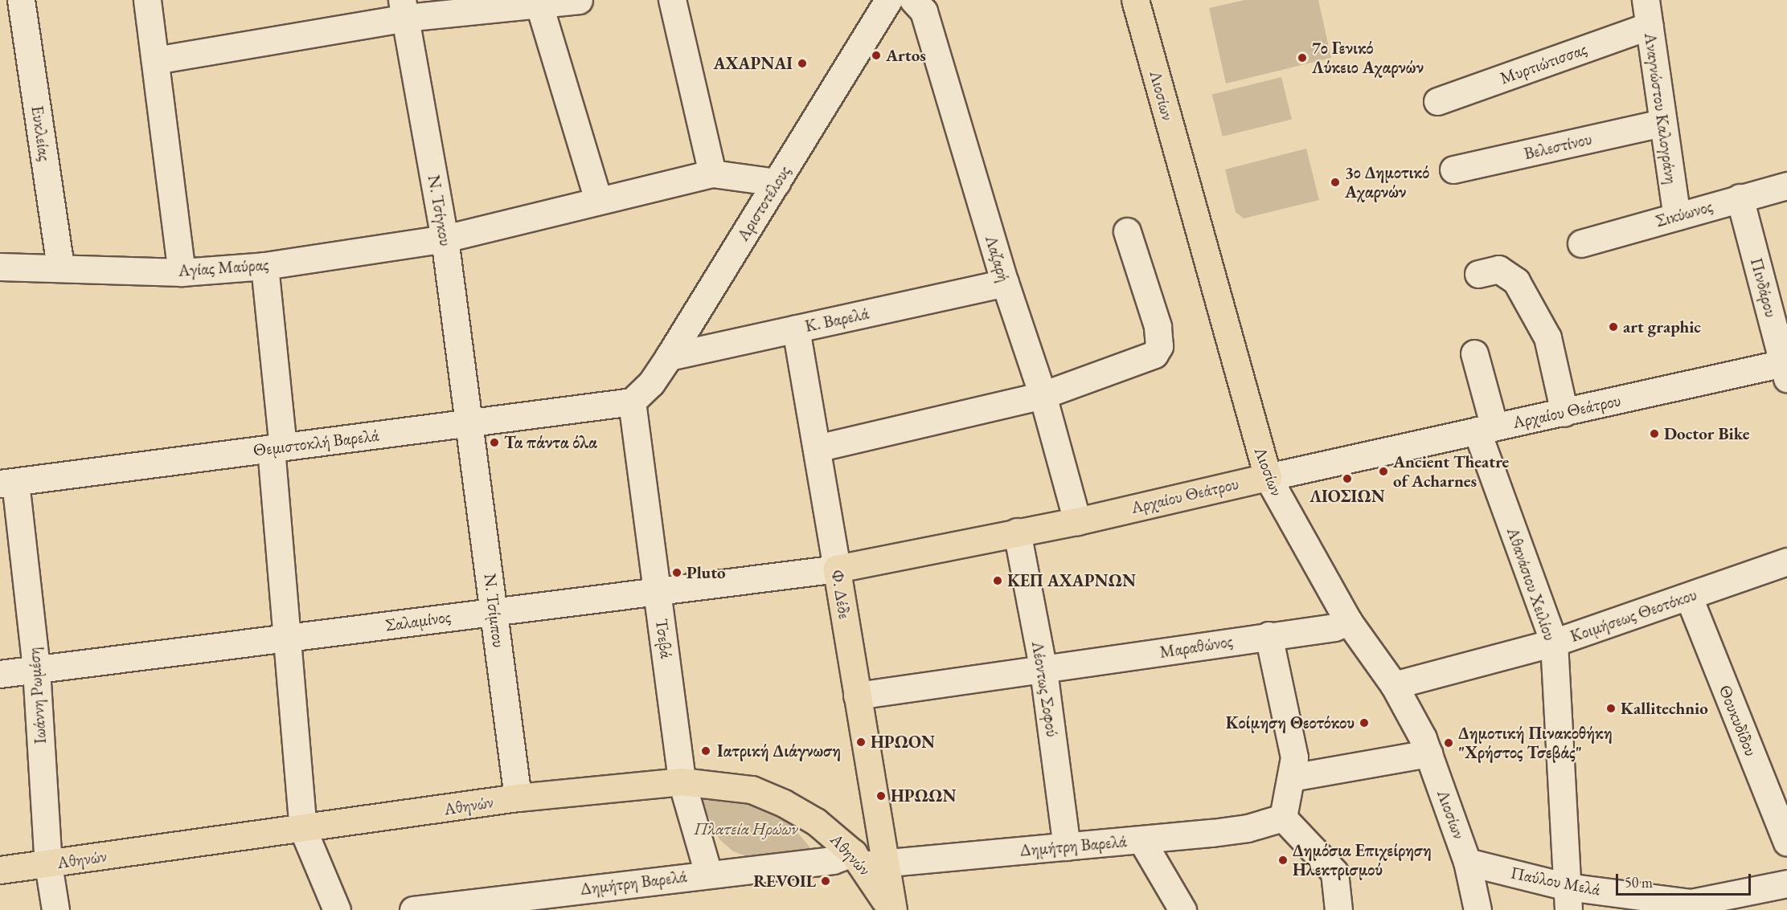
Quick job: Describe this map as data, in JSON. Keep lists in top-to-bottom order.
{
  "streets": {
    "main road": [
      "Λιοσίων",
      "Αρχαίου Θεάτρου",
      "Φ. Δέδε",
      "Αθηνών"
    ],
    "street": [
      "Μυρτιώτισσας",
      "Αναγνώστου Καλογράνη",
      "Ευκλείας",
      "Βελεστίνου",
      "Αριστοτέλους",
      "Ν. Τσίγκου",
      "Σικύωνος",
      "Λαζαρή",
      "Αγίας Μαύρας",
      "Πινδάρου",
      "Κ. Βαρελά",
      "Θεμιστοκλή Βαρελά",
      "Αθανάσιου Χειλίου",
      "N. Τσίμπου",
      "Κοιμήσεως Θεοτόκου",
      "Σαλαμίνος",
      "Τσεβά",
      "Μαραθώνος",
      "Λέοντως Σοφού",
      "Ιωάννη Ρωμέση",
      "Θουκυδίδου",
      "Δημήτρη Βαρελά",
      "Παύλου Μελά"
    ]
  },
  "crossings": [
    ["Μυρτιώτισσας", "Αναγνώστου Καλογράνη"],
    ["Λιοσίων", "Αρχαίου Θεάτρου"],
    ["Λιοσίων", "Κοιμήσεως Θεοτόκου"],
    ["Λιοσίων", "Μαραθώνος"],
    ["Λιοσίων", "Παύλου Μελά"],
    ["Αναγνώστου Καλογράνη", "Βελεστίνου"],
    ["Αναγνώστου Καλογράνη", "Σικύωνος"],
    ["Ευκλείας", "Αγίας Μαύρας"],
    ["Αριστοτέλους", "Κ. Βαρελά"],
    ["Αριστοτέλους", "Θεμιστοκλή Βαρελά"],
    ["Αριστοτέλους", "Τσεβά"],
    ["Ν. Τσίγκου", "Αγίας Μαύρας"],
    ["Ν. Τσίγκου", "Θεμιστοκλή Βαρελά"],
    ["Ν. Τσίγκου", "N. Τσίμπου"],
    ["Σικύωνος", "Πινδάρου"],
    ["Λαζαρή", "Κ. Βαρελά"],
    ["Λαζαρή", "Αρχαίου Θεάτρου"],
    ["Πινδάρου", "Αρχαίου Θεάτρου"],
    ["Κ. Βαρελά", "Φ. Δέδε"],
    ["Αρχαίου Θεάτρου", "Αθανάσιου Χειλίου"],
    ["Αρχαίου Θεάτρου", "Φ. Δέδε"],
    ["Αρχαίου Θεάτρου", "Σαλαμίνος"],
    ["Αρχαίου Θεάτρου", "Λέοντως Σοφού"],
    ["Θεμιστοκλή Βαρελά", "N. Τσίμπου"],
    ["Θεμιστοκλή Βαρελά", "Τσεβά"],
    ["Θεμιστοκλή Βαρελά", "Ιωάννη Ρωμέση"],
    ["Αθανάσιου Χειλίου", "Κοιμήσεως Θεοτόκου"],
    ["Αθανάσιου Χειλίου", "Παύλου Μελά"],
    ["Φ. Δέδε", "Σαλαμίνος"],
    ["Φ. Δέδε", "Μαραθώνος"],
    ["N. Τσίμπου", "Σαλαμίνος"],
    ["N. Τσίμπου", "Αθηνών"],
    ["Κοιμήσεως Θεοτόκου", "Θουκυδίδου"],
    ["Σαλαμίνος", "Τσεβά"],
    ["Σαλαμίνος", "Ιωάννη Ρωμέση"],
    ["Τσεβά", "Αθηνών"],
    ["Τσεβά", "Δημήτρη Βαρελά"],
    ["Μαραθώνος", "Λέοντως Σοφού"],
    ["Λέοντως Σοφού", "Δημήτρη Βαρελά"],
    ["Ιωάννη Ρωμέση", "Αθηνών"],
    ["Αθηνών", "Δημήτρη Βαρελά"]
  ],
  "parks": ["Πλατεία Ηρώων"],
  "places": [
    "Artos",
    "7ο Γενικό Λύκειο Αχαρνών",
    "ΑΧΑΡΝΑΙ",
    "3ο Δημοτικό Αχαρνών",
    "art graphic",
    "Doctor Bike",
    "Τα πάντα όλα",
    "Ancient Theatre of Acharnes",
    "ΛΙΟΣΙΩΝ",
    "Pluto",
    "ΚΕΠ ΑΧΑΡΝΩΝ",
    "Kallitechnio",
    "Κοίμηση Θεοτόκου",
    "ΗΡΩΟΝ",
    "Δημοτική Πινακοθήκη \"Χρήστος Τσεβάς\"",
    "Ιατρική Διάγνωση",
    "ΗΡΩΩΝ",
    "Δημόσια Επιχείρηση Ηλεκτρισμού",
    "REVOIL"
  ],
  "scale_bar": "50 m"
}
